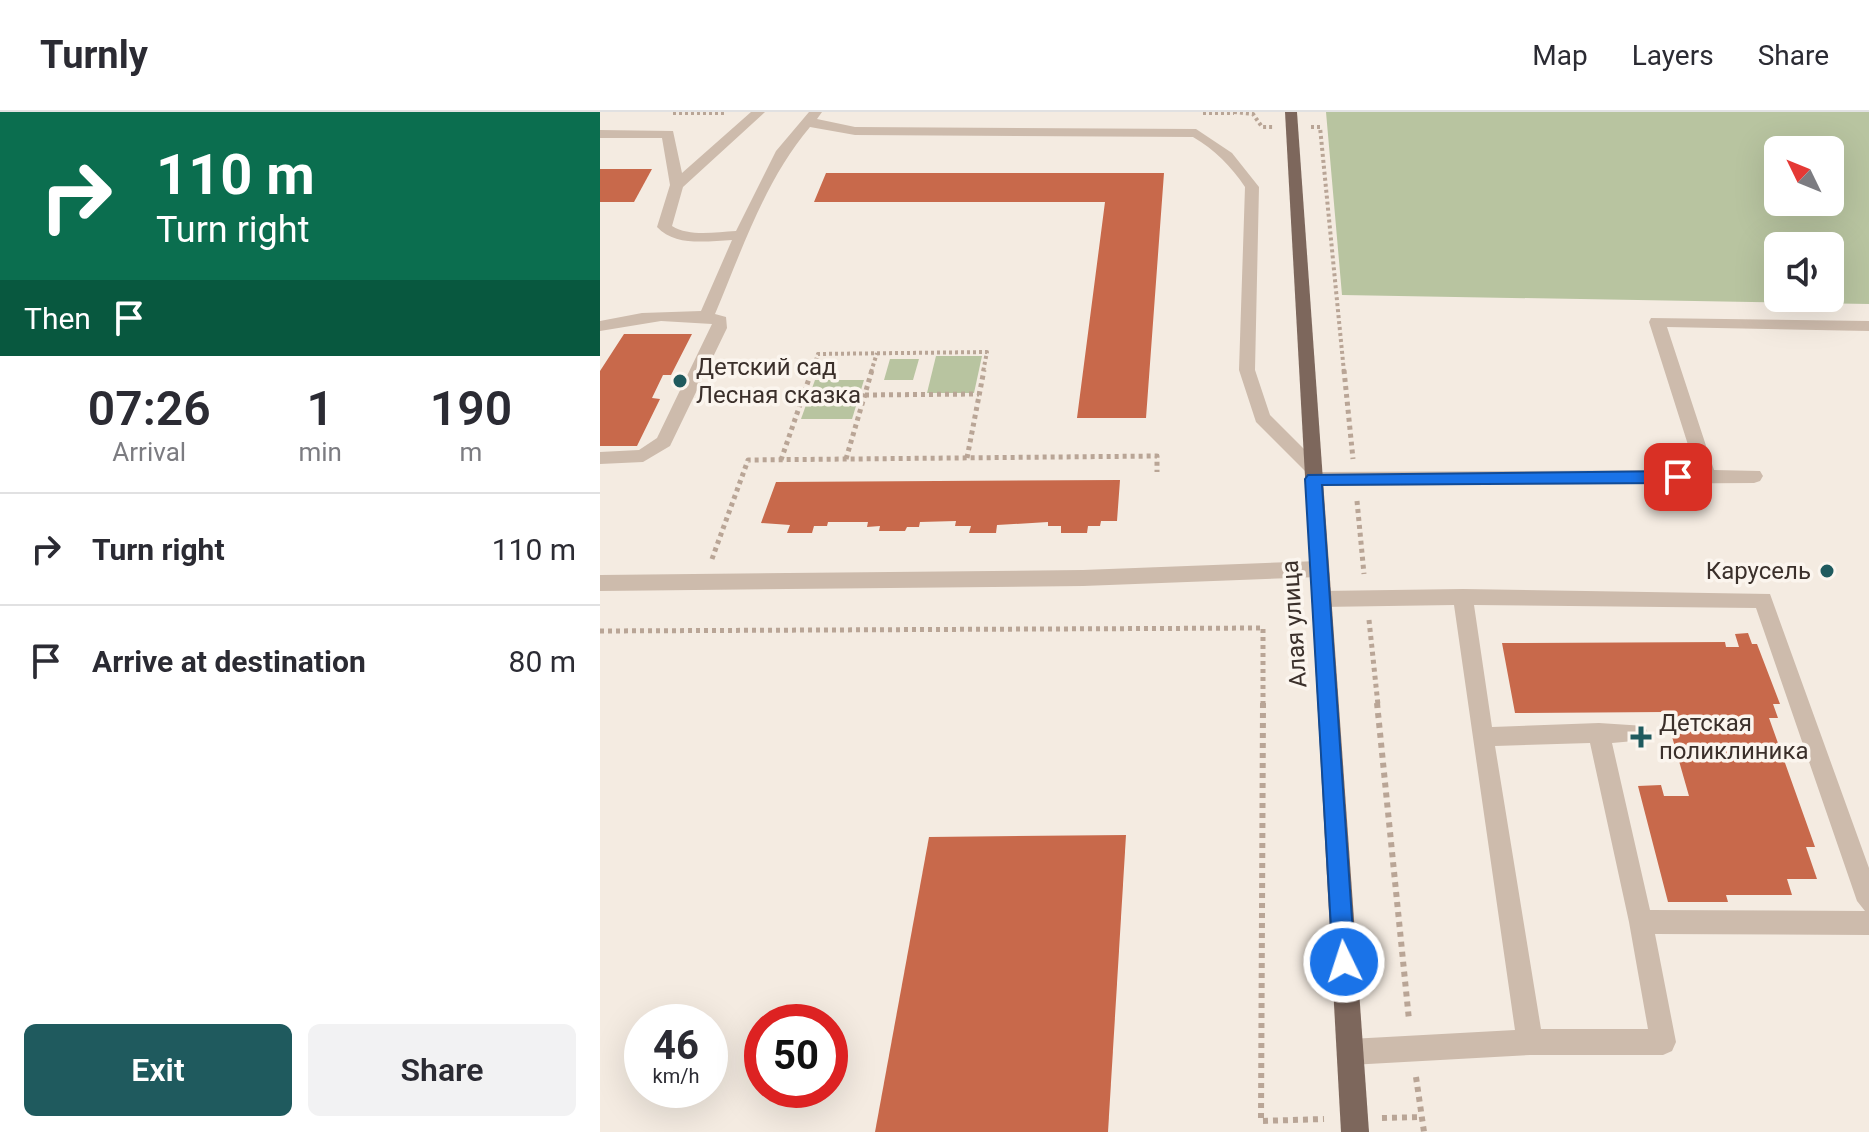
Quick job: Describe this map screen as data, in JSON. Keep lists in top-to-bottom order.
{
  "streets": {
    "main road": ["Алая улица"]
  },
  "places": {
    "other": ["Детский сад Лесная сказка", "Карусель"],
    "health": ["Детская поликлиника"]
  },
  "north": "top left",
  "page": {
    "header": "Turnly",
    "nav": ["Map", "Layers", "Share"],
    "turn": ["110 m", "Turn right"],
    "then": "Then",
    "eta": [
      "07:26",
      "Arrival",
      "1",
      "min",
      "190",
      "m"
    ],
    "list": [
      {
        "name": "Turn right",
        "value": "110 m"
      },
      {
        "name": "Arrive at destination",
        "value": "80 m"
      }
    ],
    "speed": "46 km/h",
    "limit": "50",
    "buttons": ["Exit", "Share"]
  }
}
